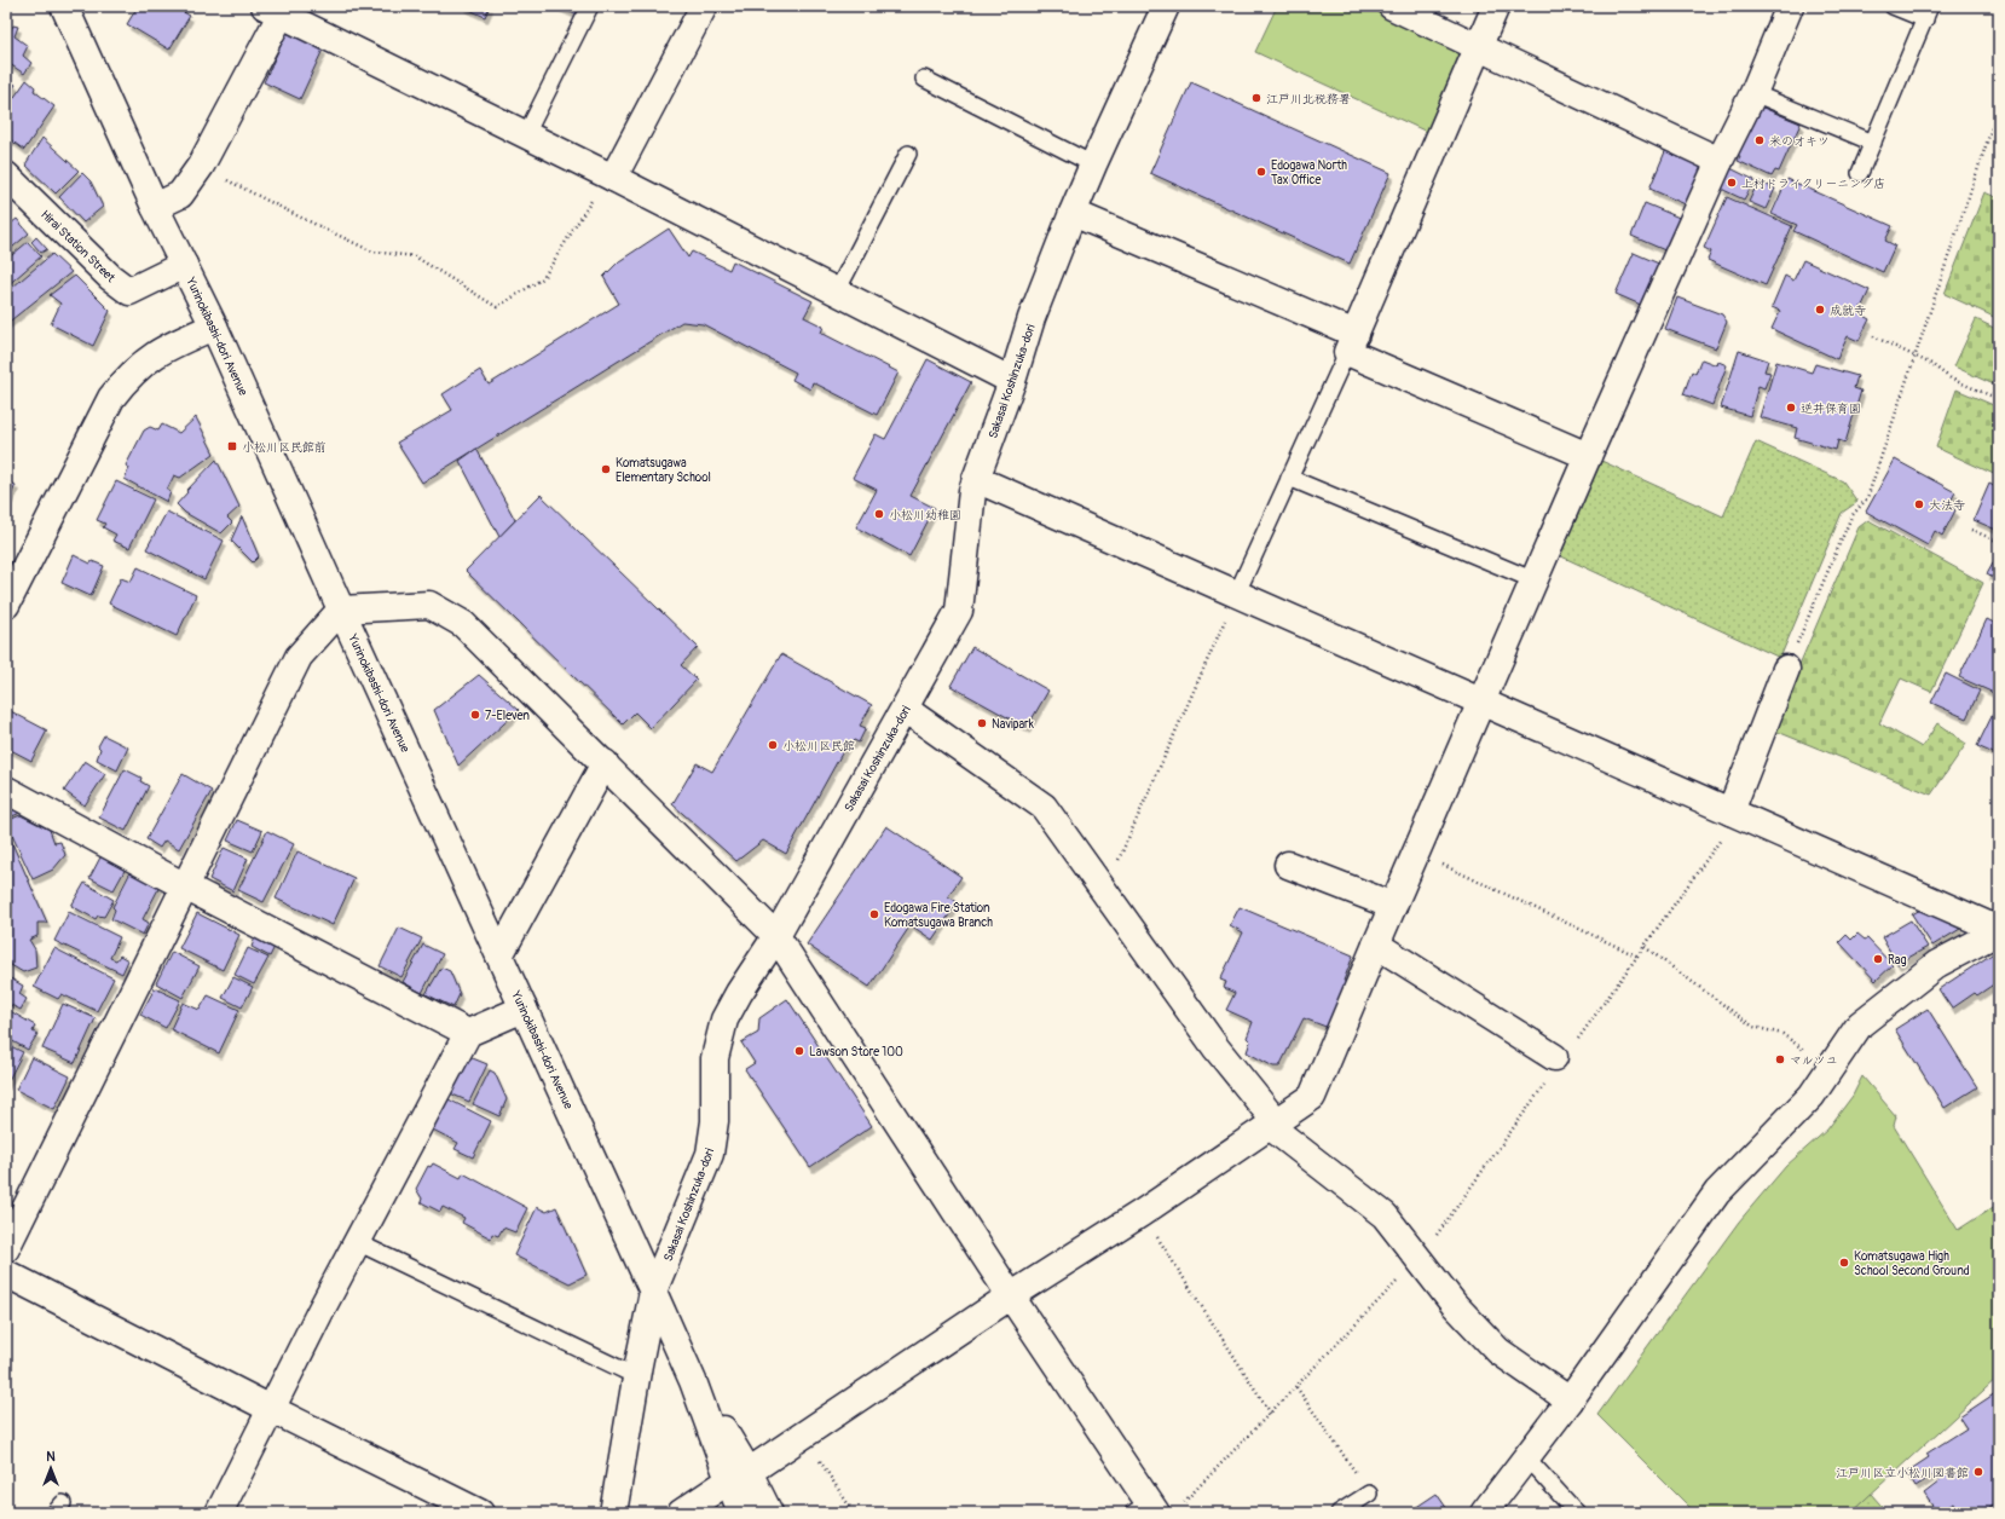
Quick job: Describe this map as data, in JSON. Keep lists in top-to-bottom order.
{
  "streets": {
    "street": ["Hirai Station Street", "Yurinokibashi-dori Avenue", "Sakasai Koshinzuka-dori"]
  },
  "crossings": [
    ["Hirai Station Street", "Yurinokibashi-dori Avenue"],
    ["Yurinokibashi-dori Avenue", "Sakasai Koshinzuka-dori"]
  ],
  "places": {
    "other": [
      "江戸川北税務署",
      "米のオキツ",
      "Edogawa North Tax Office",
      "上村ドライクリーニング店",
      "成就寺",
      "逆井保育園",
      "Komatsugawa Elementary School",
      "大法寺",
      "小松川幼稚園",
      "7-Eleven",
      "Navipark",
      "小松川区民館",
      "Edogawa Fire Station Komatsugawa Branch",
      "Rag",
      "Lawson Store 100",
      "マルツユ",
      "Komatsugawa High School Second Ground",
      "江戸川区立小松川図書館"
    ],
    "transit": ["小松川区民館前"]
  },
  "north": "top"
}
